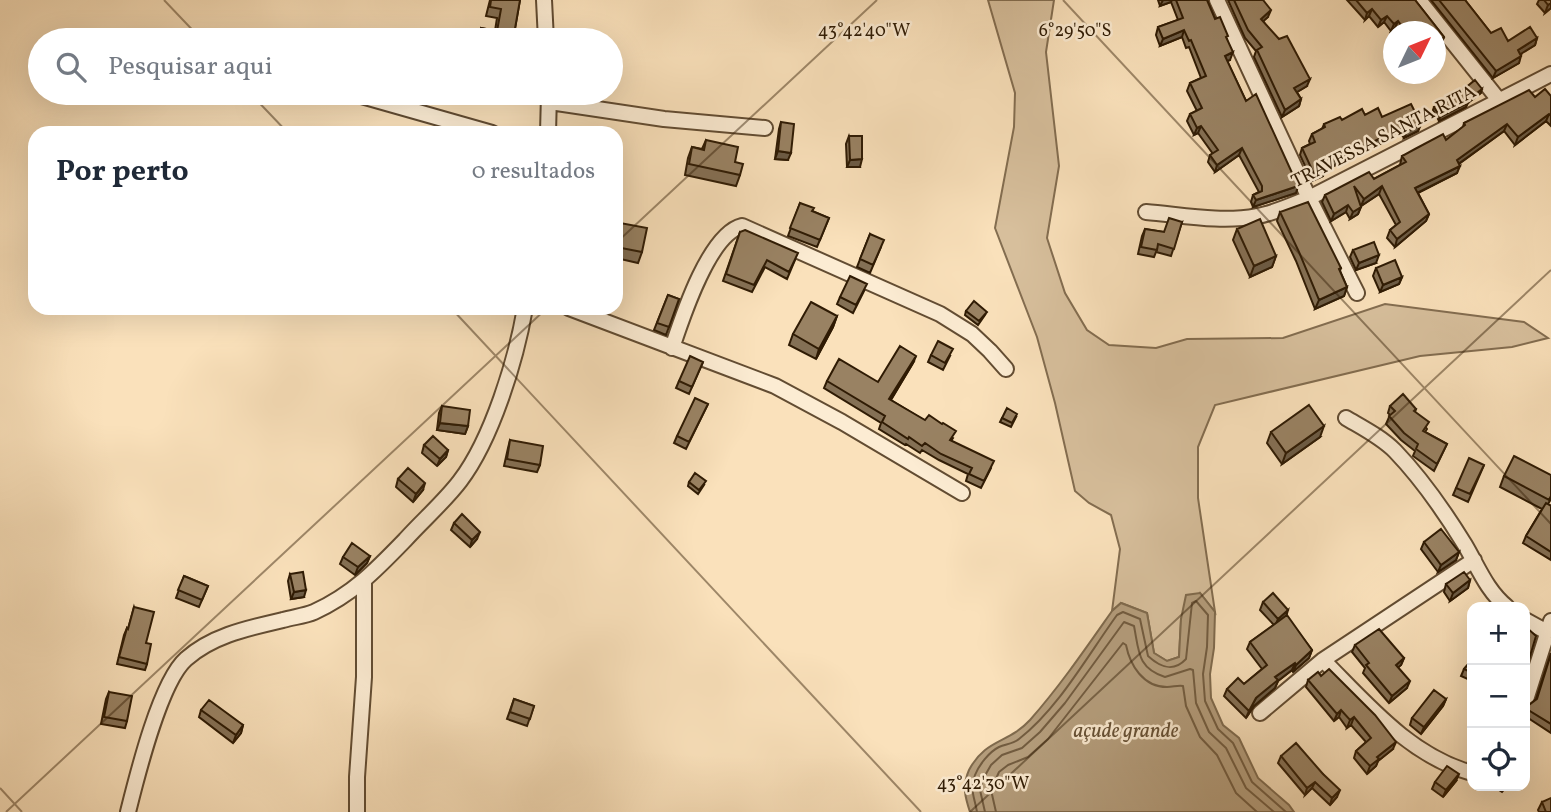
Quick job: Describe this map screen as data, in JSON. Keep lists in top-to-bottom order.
{
  "streets": {
    "street": ["TRAVESSA SANTA RITA"]
  },
  "water": ["açude grande"],
  "north": "top right",
  "page": {
    "search": "Pesquisar aqui",
    "heading": ["Por perto", "0 resultados"],
    "map_buttons": ["+", "−"]
  },
  "coordinates": ["43°42'40\"W", "6°29'50\"S", "43°42'30\"W"]
}
